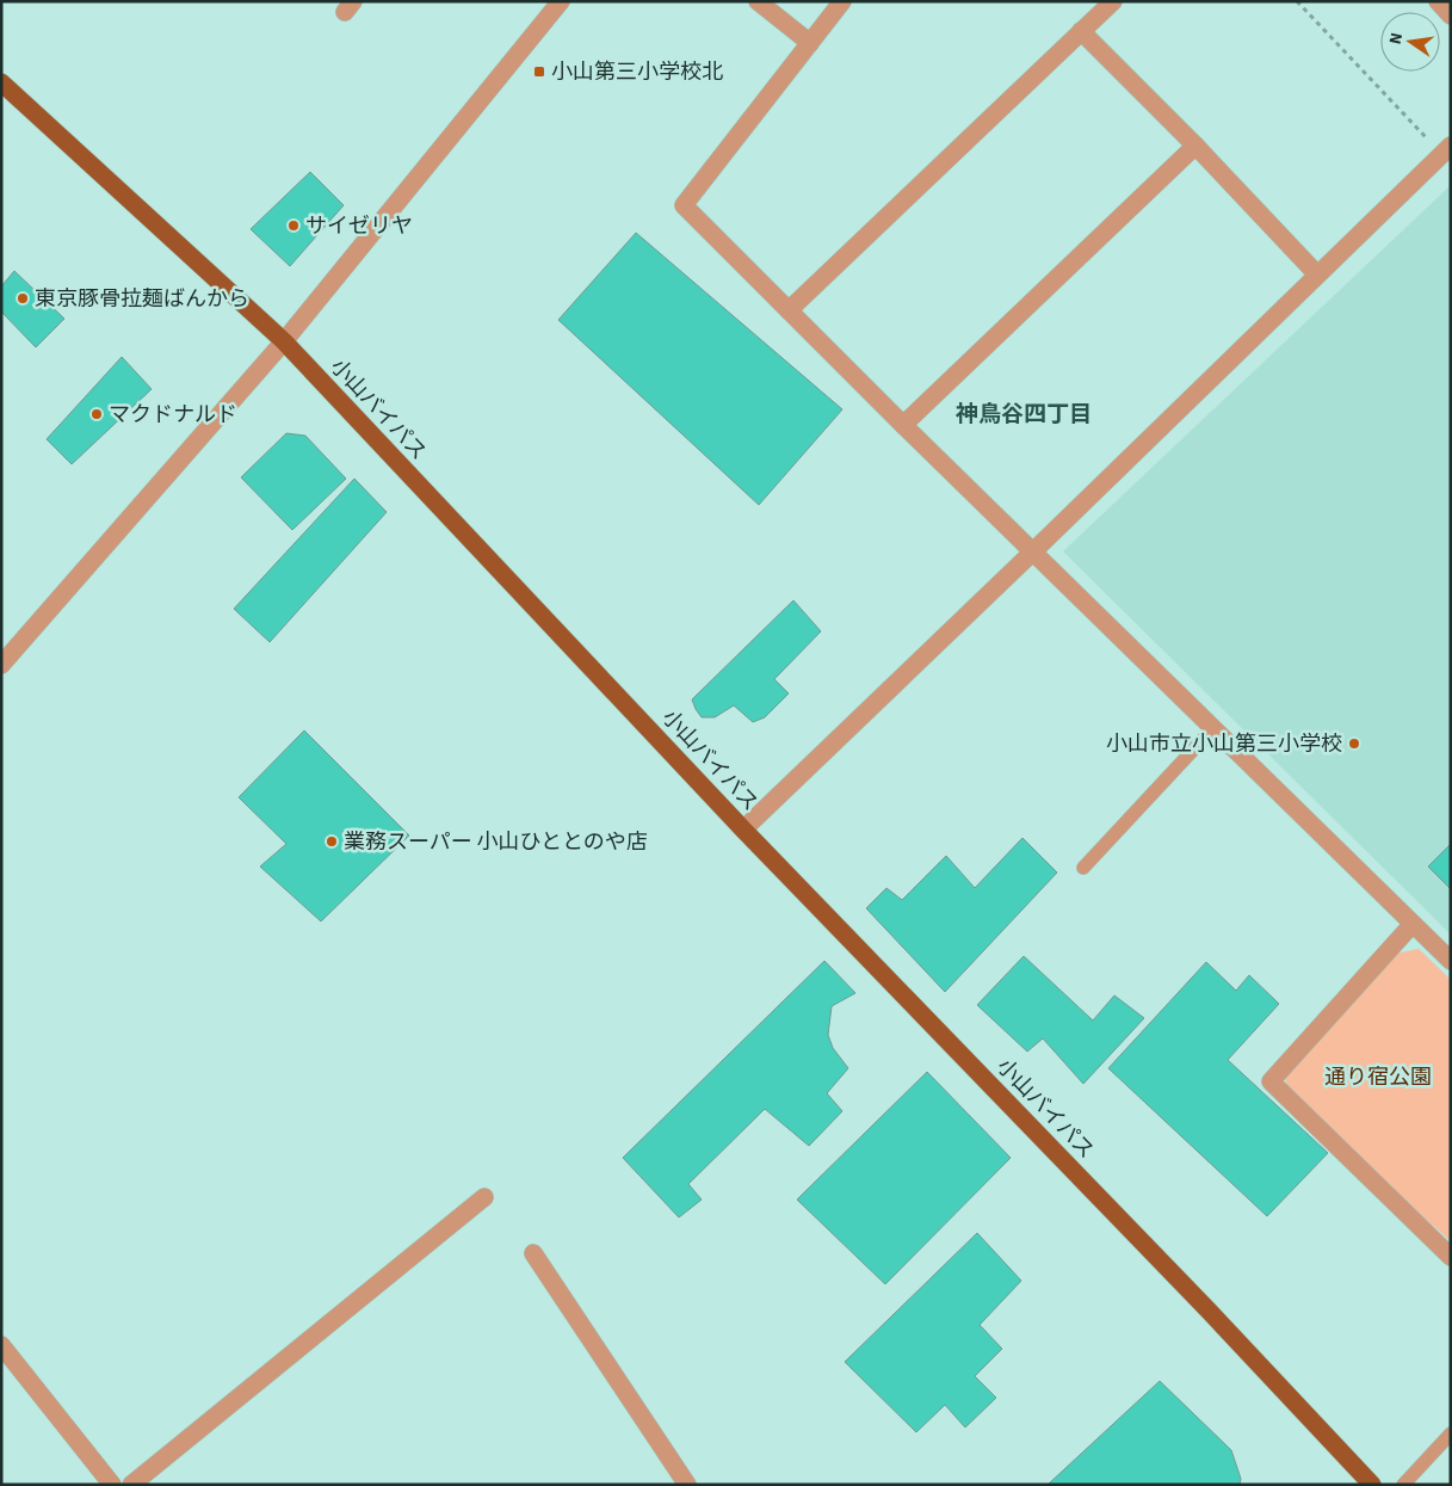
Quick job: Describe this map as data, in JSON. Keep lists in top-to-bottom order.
{
  "streets": {
    "highway": ["小山バイパス"]
  },
  "districts": ["神鳥谷四丁目"],
  "parks": ["通り宿公園"],
  "places": {
    "transit": ["小山第三小学校北"],
    "other": [
      "サイゼリヤ",
      "東京豚骨拉麺ばんから",
      "マクドナルド",
      "小山市立小山第三小学校",
      "業務スーパー 小山ひととのや店"
    ]
  },
  "north": "left"
}
